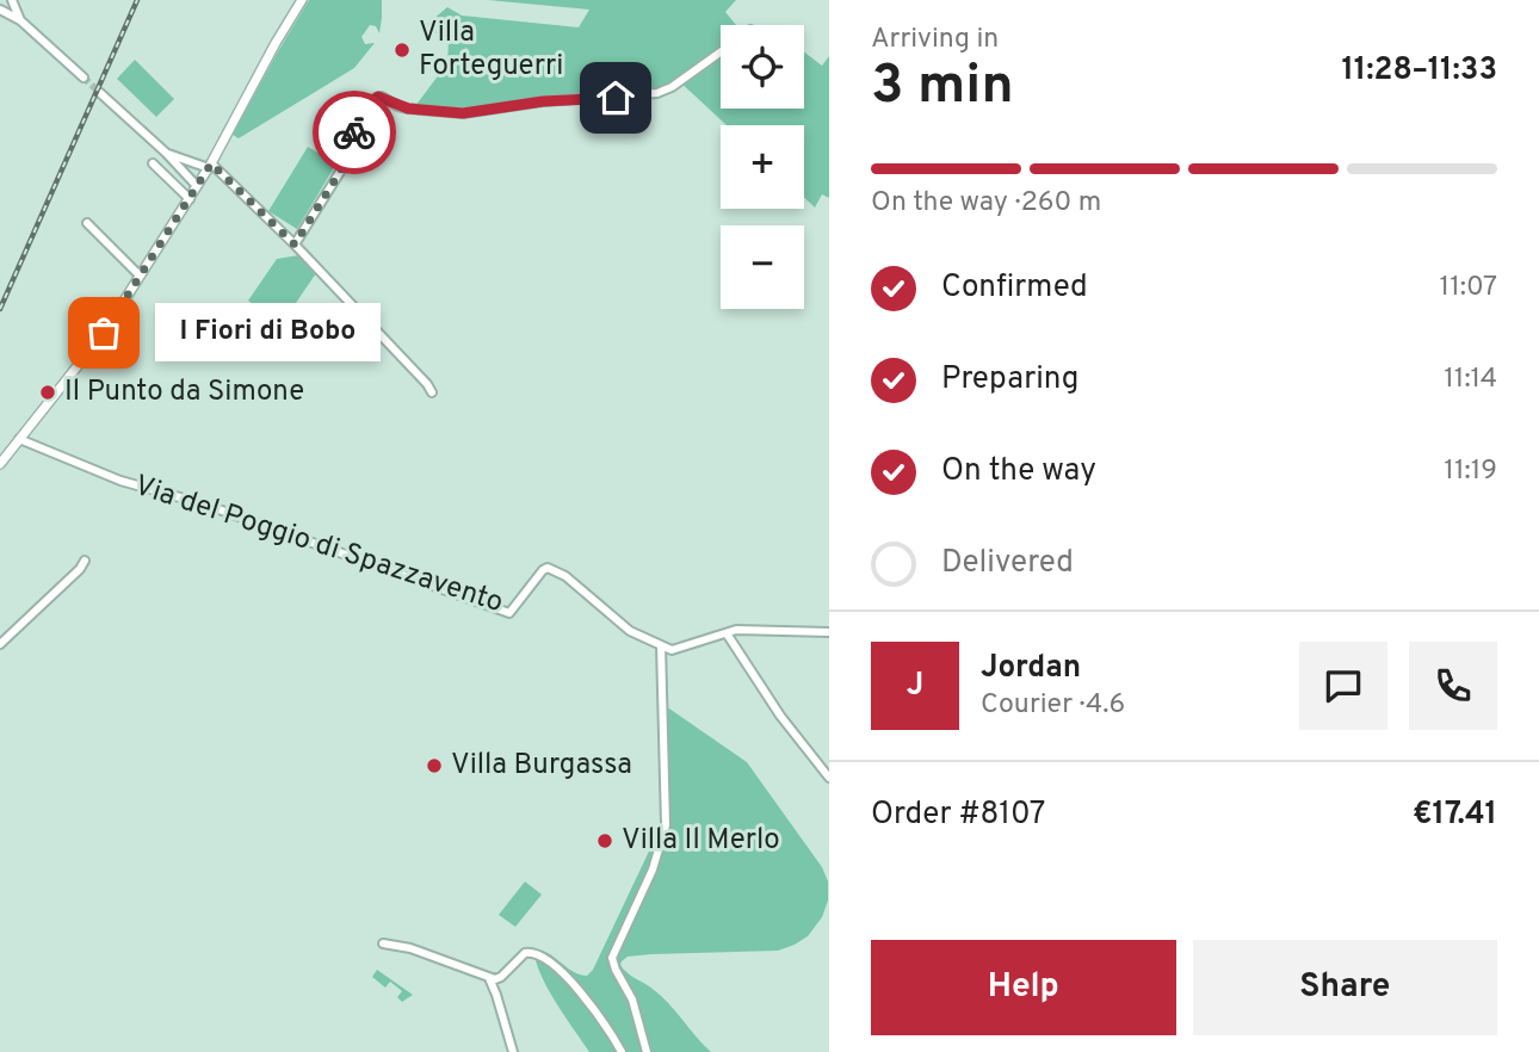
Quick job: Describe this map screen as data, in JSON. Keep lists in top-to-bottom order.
{
  "streets": {
    "street": ["Via del Poggio di Spazzavento"]
  },
  "places": [
    "Villa Forteguerri",
    "I Fiori di Bobo",
    "Il Punto da Simone",
    "Villa Burgassa",
    "Villa Il Merlo"
  ],
  "page": {
    "heading": ["3 min", "Arriving in", "11:28–11:33"],
    "panel": [
      "Jordan",
      "Courier · 4.6",
      "Order #8107",
      "€17.41"
    ],
    "map_buttons": ["+", "−"],
    "bar": "On the way · 260 m",
    "list": [
      ["Confirmed", "11:07"],
      ["Preparing", "11:14"],
      ["On the way", "11:19"],
      "Delivered"
    ],
    "bubble": "I Fiori di Bobo",
    "round": "J",
    "buttons": ["Help", "Share"]
  }
}
